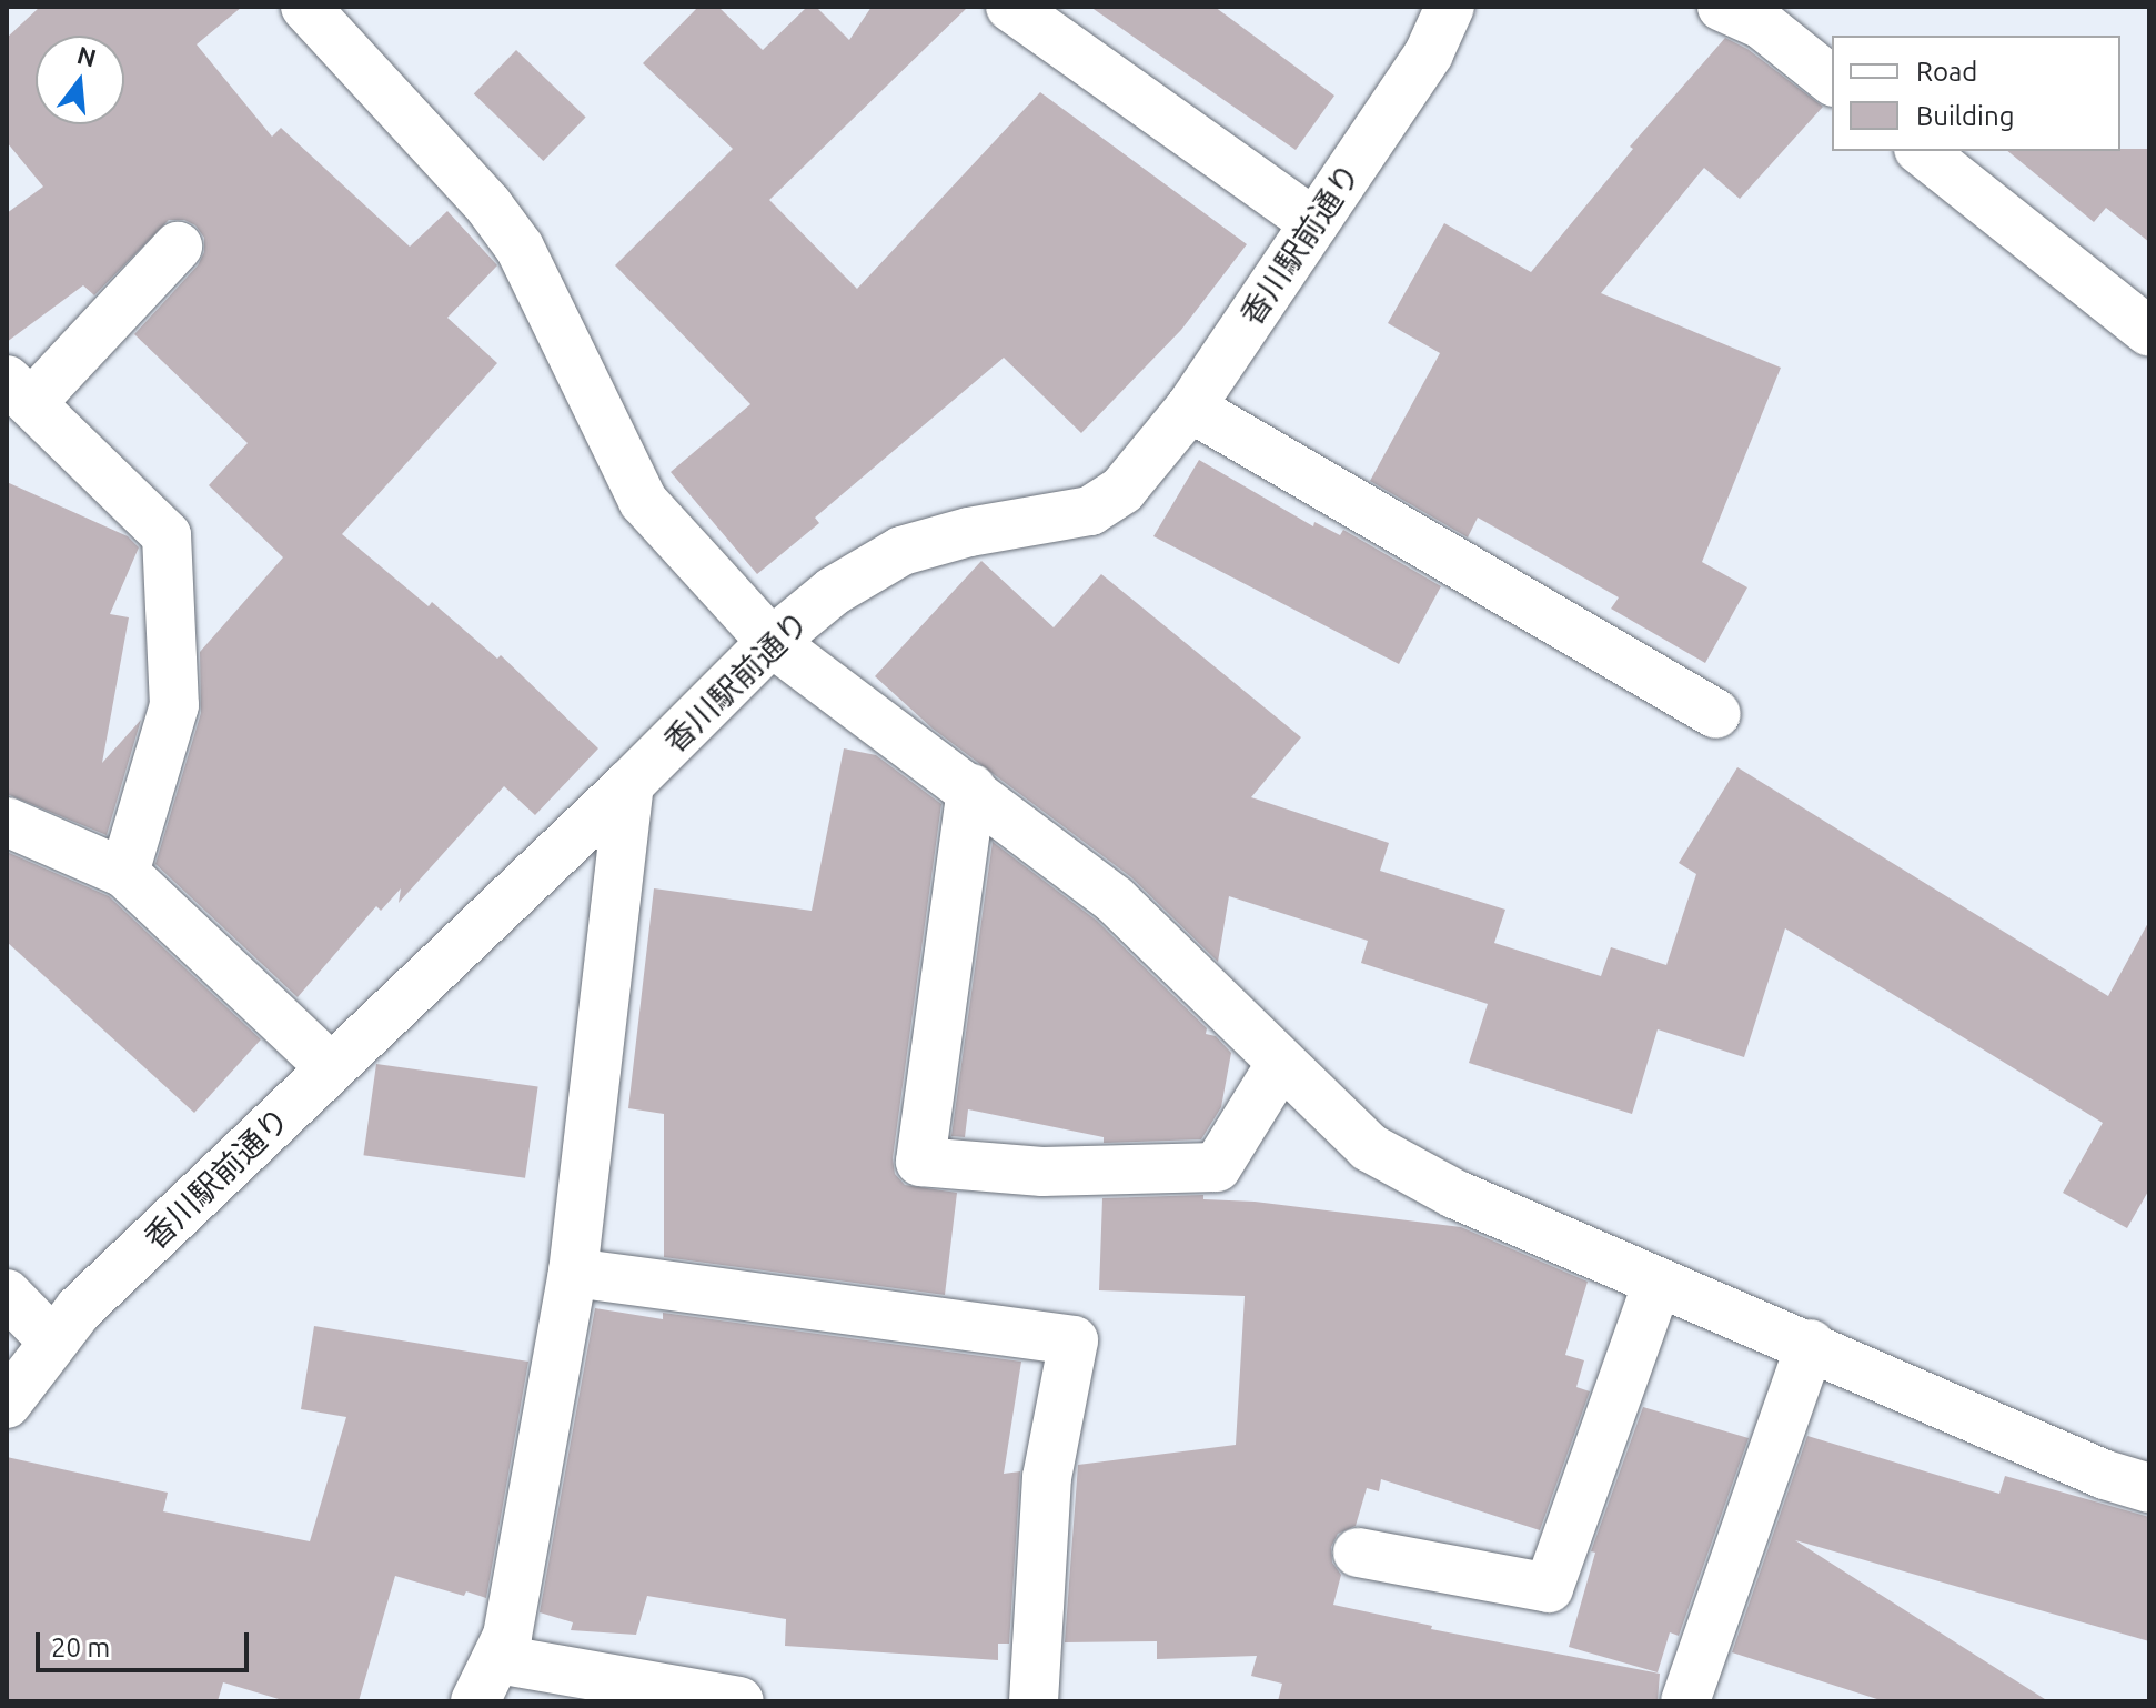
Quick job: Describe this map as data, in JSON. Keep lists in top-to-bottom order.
{
  "streets": {
    "street": ["香川駅前通り"]
  },
  "legend": ["Road", "Building"],
  "scale_bar": "20 m",
  "north": "top"
}
